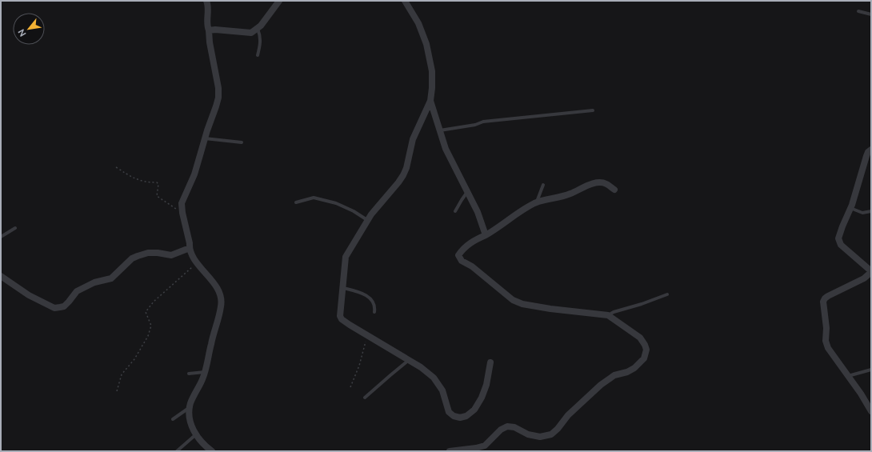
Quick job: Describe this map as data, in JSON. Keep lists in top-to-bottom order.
{
  "north": "bottom left"
}
